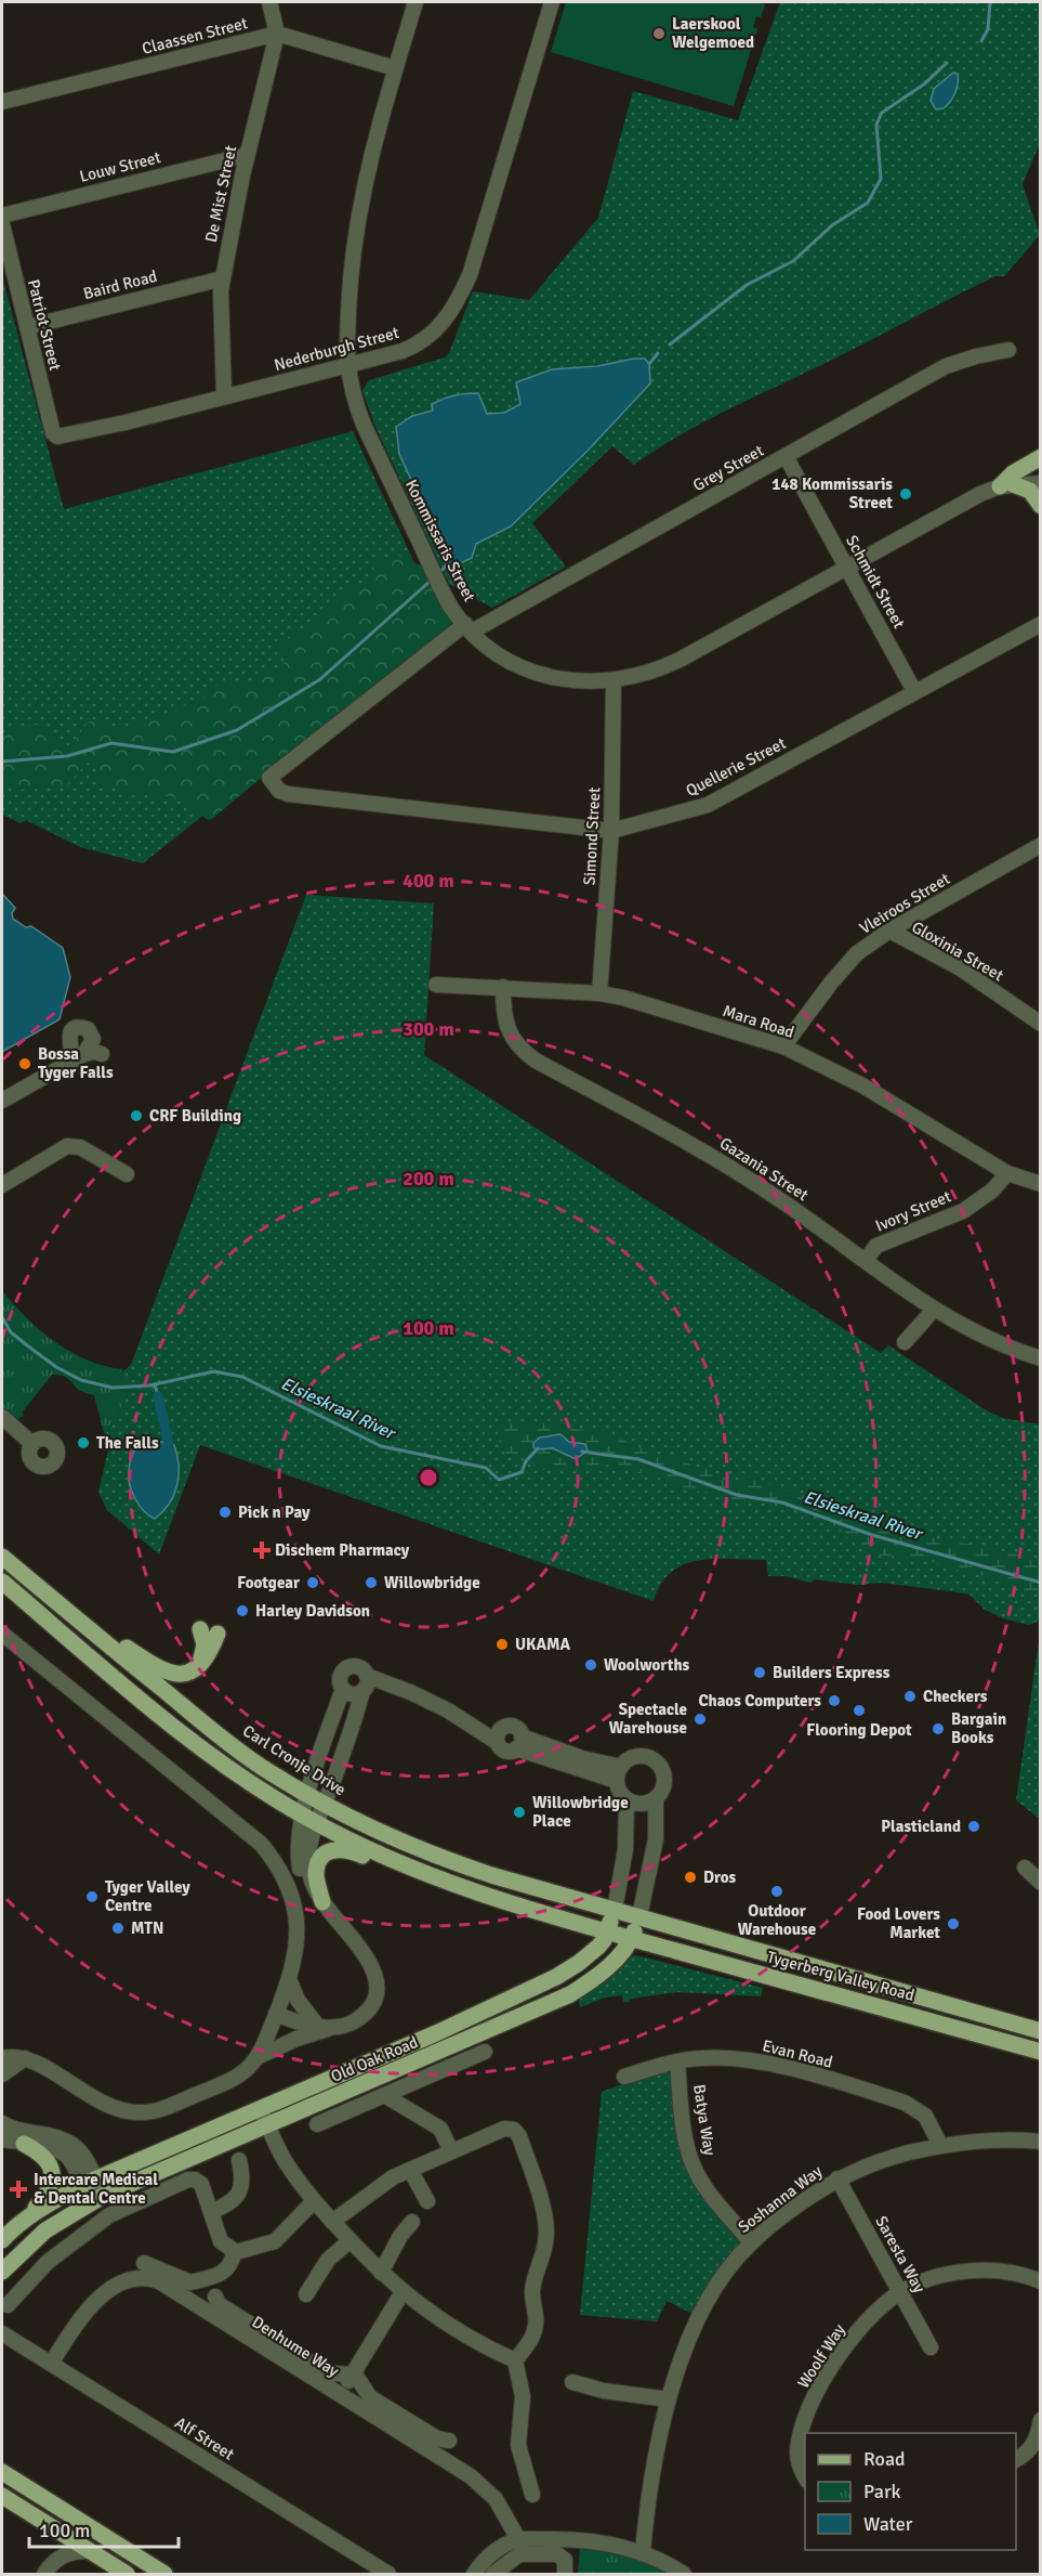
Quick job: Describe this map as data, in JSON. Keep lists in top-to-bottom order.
{
  "streets": {
    "main road": ["Carl Cronje Drive", "Tygerberg Valley Road", "Old Oak Road"],
    "street": [
      "Claassen Street",
      "Louw Street",
      "De Mist Street",
      "Baird Road",
      "Patriot Street",
      "Nederburgh Street",
      "Grey Street",
      "Kommissaris Street",
      "Schmidt Street",
      "Quellerie Street",
      "Simond Street",
      "Vleiroos Street",
      "Gloxinia Street",
      "Mara Road",
      "Gazania Street",
      "Ivory Street",
      "Evan Road",
      "Batya Way",
      "Soshanna Way",
      "Saresta Way",
      "Denhume Way",
      "Woolf Way",
      "Alf Street"
    ]
  },
  "crossings": [
    ["Claassen Street", "De Mist Street"],
    ["Louw Street", "De Mist Street"],
    ["De Mist Street", "Baird Road"],
    ["De Mist Street", "Nederburgh Street"],
    ["Baird Road", "Patriot Street"],
    ["Patriot Street", "Nederburgh Street"],
    ["Nederburgh Street", "Kommissaris Street"],
    ["Grey Street", "Kommissaris Street"],
    ["Grey Street", "Schmidt Street"],
    ["Grey Street", "Quellerie Street"],
    ["Kommissaris Street", "Schmidt Street"],
    ["Kommissaris Street", "Simond Street"],
    ["Schmidt Street", "Quellerie Street"],
    ["Quellerie Street", "Simond Street"],
    ["Simond Street", "Mara Road"],
    ["Vleiroos Street", "Gloxinia Street"],
    ["Vleiroos Street", "Mara Road"],
    ["Mara Road", "Gazania Street"],
    ["Mara Road", "Ivory Street"],
    ["Gazania Street", "Ivory Street"],
    ["Carl Cronje Drive", "Tygerberg Valley Road"],
    ["Carl Cronje Drive", "Old Oak Road"],
    ["Tygerberg Valley Road", "Old Oak Road"],
    ["Evan Road", "Batya Way"],
    ["Evan Road", "Soshanna Way"],
    ["Batya Way", "Soshanna Way"],
    ["Soshanna Way", "Saresta Way"],
    ["Saresta Way", "Woolf Way"],
    ["Denhume Way", "Alf Street"]
  ],
  "water": ["Elsieskraal River"],
  "places": {
    "other": [
      "Laerskool Welgemoed",
      "148 Kommissaris Street",
      "Bossa Tyger Falls",
      "CRF Building",
      "The Falls",
      "Pick n Pay",
      "Footgear",
      "Willowbridge",
      "Harley Davidson",
      "UKAMA",
      "Woolworths",
      "Builders Express",
      "Checkers",
      "Chaos Computers",
      "Flooring Depot",
      "Spectacle Warehouse",
      "Bargain Books",
      "Willowbridge Place",
      "Plasticland",
      "Dros",
      "Outdoor Warehouse",
      "Tyger Valley Centre",
      "Food Lovers Market",
      "MTN"
    ],
    "health": ["Dischem Pharmacy", "Intercare Medical & Dental Centre"]
  },
  "legend": ["Road", "Park", "Water"],
  "scale_bar": "100 m",
  "rings": [
    "400 m",
    "300 m",
    "200 m",
    "100 m"
  ]
}
